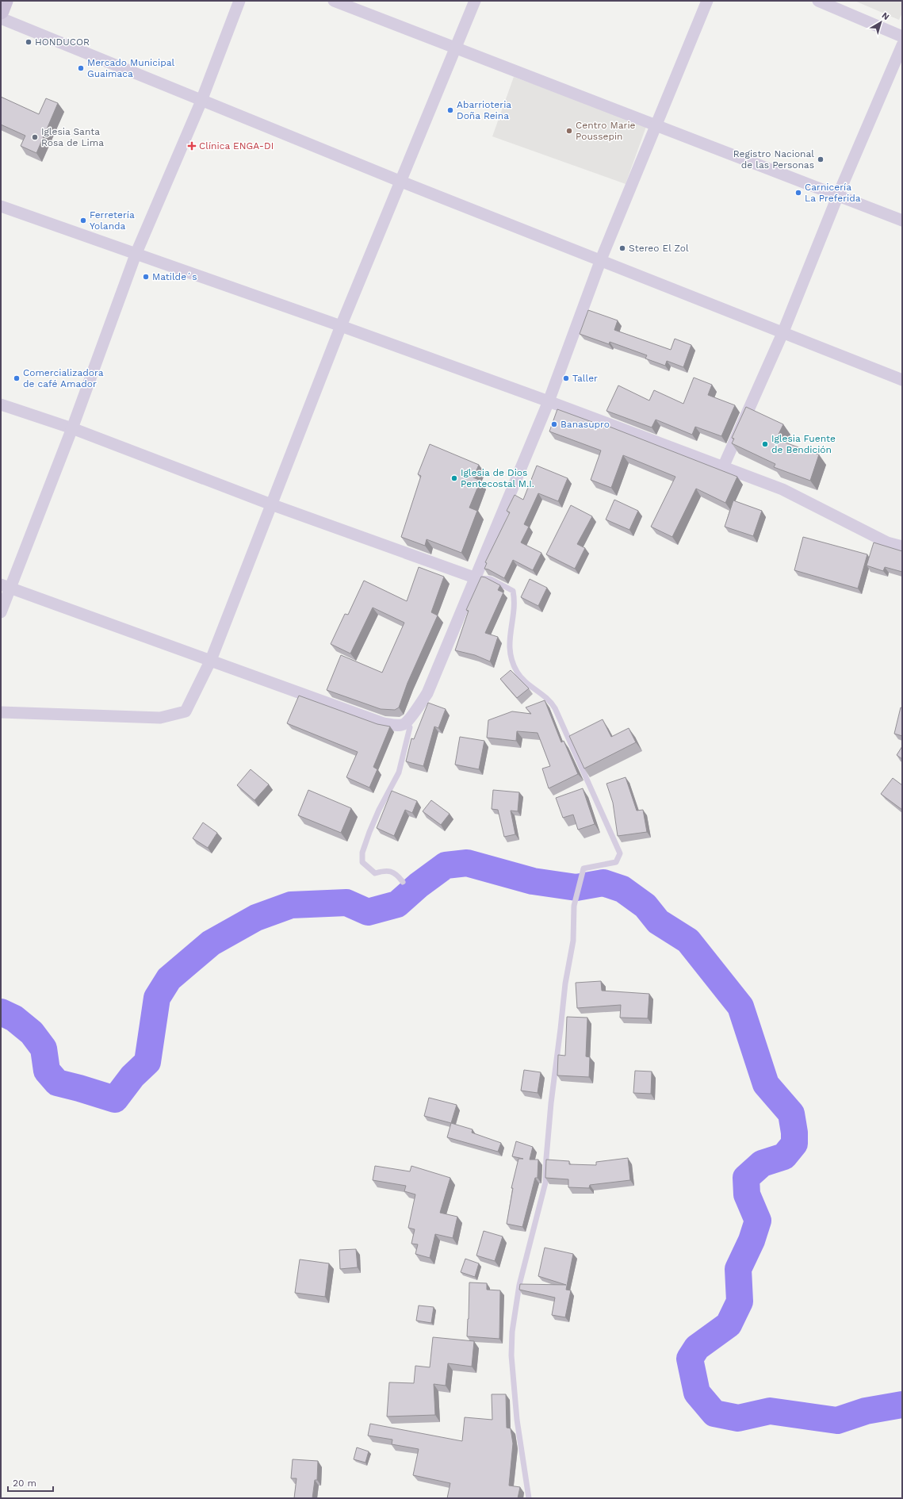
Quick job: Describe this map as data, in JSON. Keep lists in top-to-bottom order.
{
  "places": {
    "other": [
      "HONDUCOR",
      "Mercado Municipal Guaimaca",
      "Abarrioteria Doña Reina",
      "Centro Marie Poussepin",
      "Iglesia Santa Rosa de Lima",
      "Registro Nacional de las Personas",
      "Carnicería La Preferida",
      "Ferretería Yolanda",
      "Stereo El Zol",
      "Matilde´s",
      "Comercializadora de café Amador",
      "Taller",
      "Banasupro",
      "Iglesia Fuente de Bendición",
      "Iglesia de Dios Pentecostal M.I."
    ],
    "health": ["Clínica ENGA-DI"]
  },
  "scale_bar": "20 m",
  "north": "top right"
}
